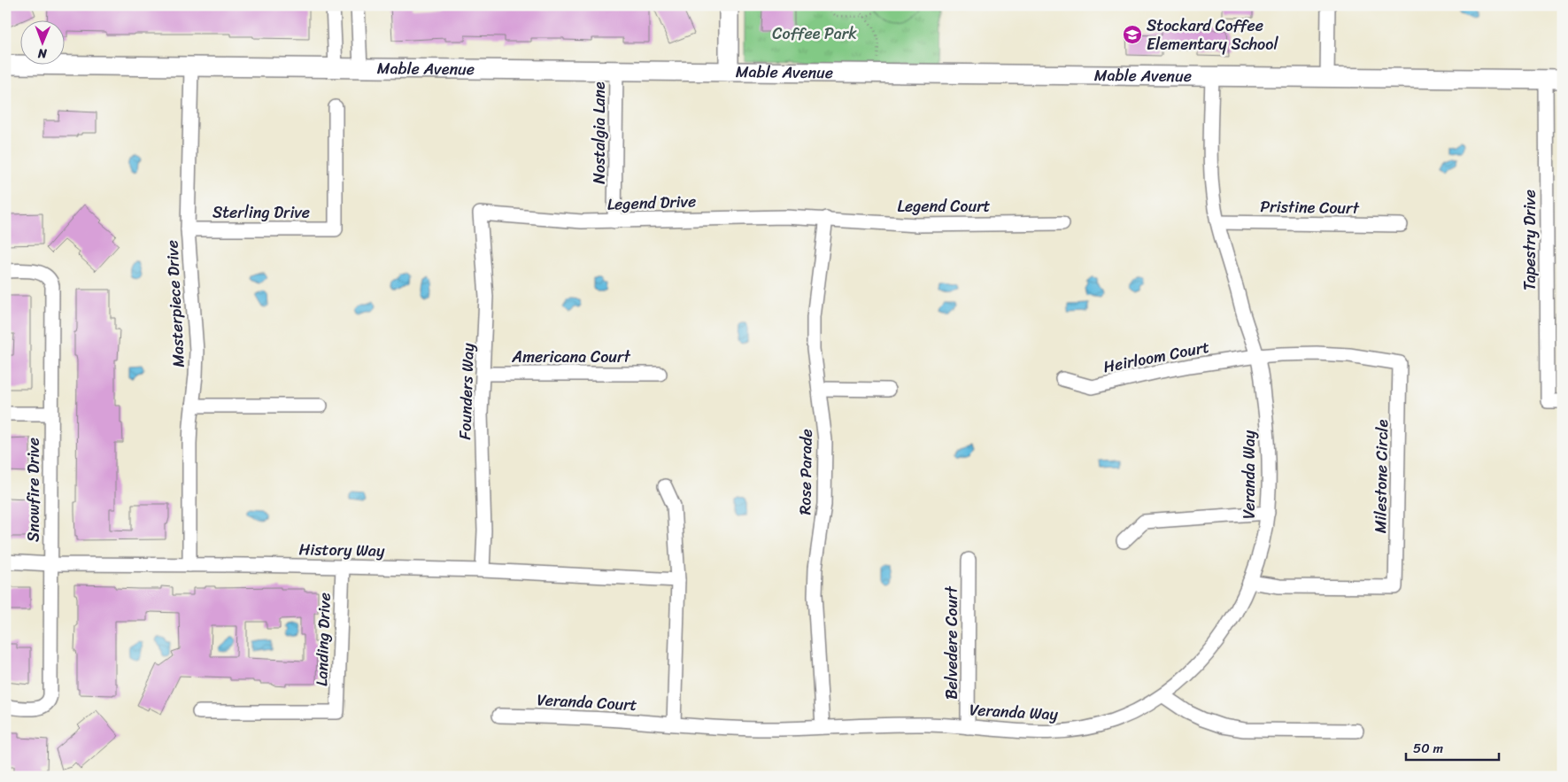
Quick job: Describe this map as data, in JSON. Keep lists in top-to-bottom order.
{
  "streets": {
    "street": [
      "Mable Avenue",
      "Nostalgia Lane",
      "Legend Drive",
      "Legend Court",
      "Pristine Court",
      "Sterling Drive",
      "Tapestry Drive",
      "Masterpiece Drive",
      "Americana Court",
      "Heirloom Court",
      "Founders Way",
      "Rose Parade",
      "Veranda Way",
      "Milestone Circle",
      "Snowfire Drive",
      "History Way",
      "Landing Drive",
      "Belvedere Court",
      "Veranda Court"
    ]
  },
  "crossings": [
    ["Mable Avenue", "Nostalgia Lane"],
    ["Mable Avenue", "Tapestry Drive"],
    ["Mable Avenue", "Masterpiece Drive"],
    ["Mable Avenue", "Veranda Way"],
    ["Nostalgia Lane", "Legend Drive"],
    ["Legend Drive", "Legend Court"],
    ["Legend Drive", "Founders Way"],
    ["Legend Drive", "Rose Parade"],
    ["Legend Court", "Rose Parade"],
    ["Pristine Court", "Veranda Way"],
    ["Sterling Drive", "Masterpiece Drive"],
    ["Masterpiece Drive", "History Way"],
    ["Americana Court", "Founders Way"],
    ["Heirloom Court", "Veranda Way"],
    ["Heirloom Court", "Milestone Circle"],
    ["Founders Way", "History Way"],
    ["Rose Parade", "Veranda Way"],
    ["Veranda Way", "Milestone Circle"],
    ["Veranda Way", "Belvedere Court"],
    ["Veranda Way", "Veranda Court"],
    ["Snowfire Drive", "History Way"],
    ["History Way", "Landing Drive"]
  ],
  "parks": ["Coffee Park"],
  "places": {
    "school or university": ["Stockard Coffee Elementary School"]
  },
  "scale_bar": "50 m",
  "north": "bottom"
}
